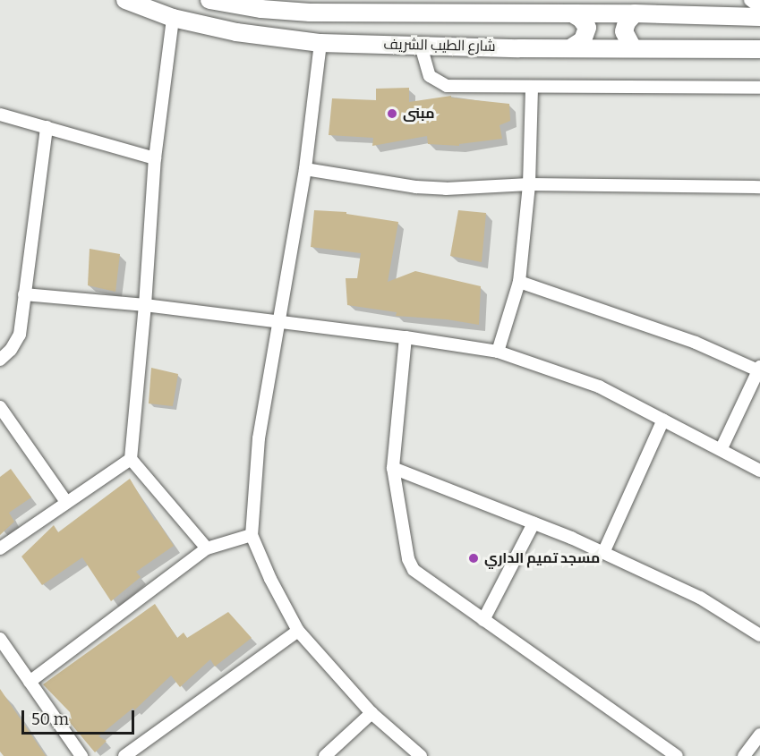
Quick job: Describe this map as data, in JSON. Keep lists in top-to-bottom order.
{
  "streets": {
    "main road": ["شارع الطيب الشريف"]
  },
  "places": ["مبنى", "مسجد تميم الداري"],
  "scale_bar": "50 m"
}
